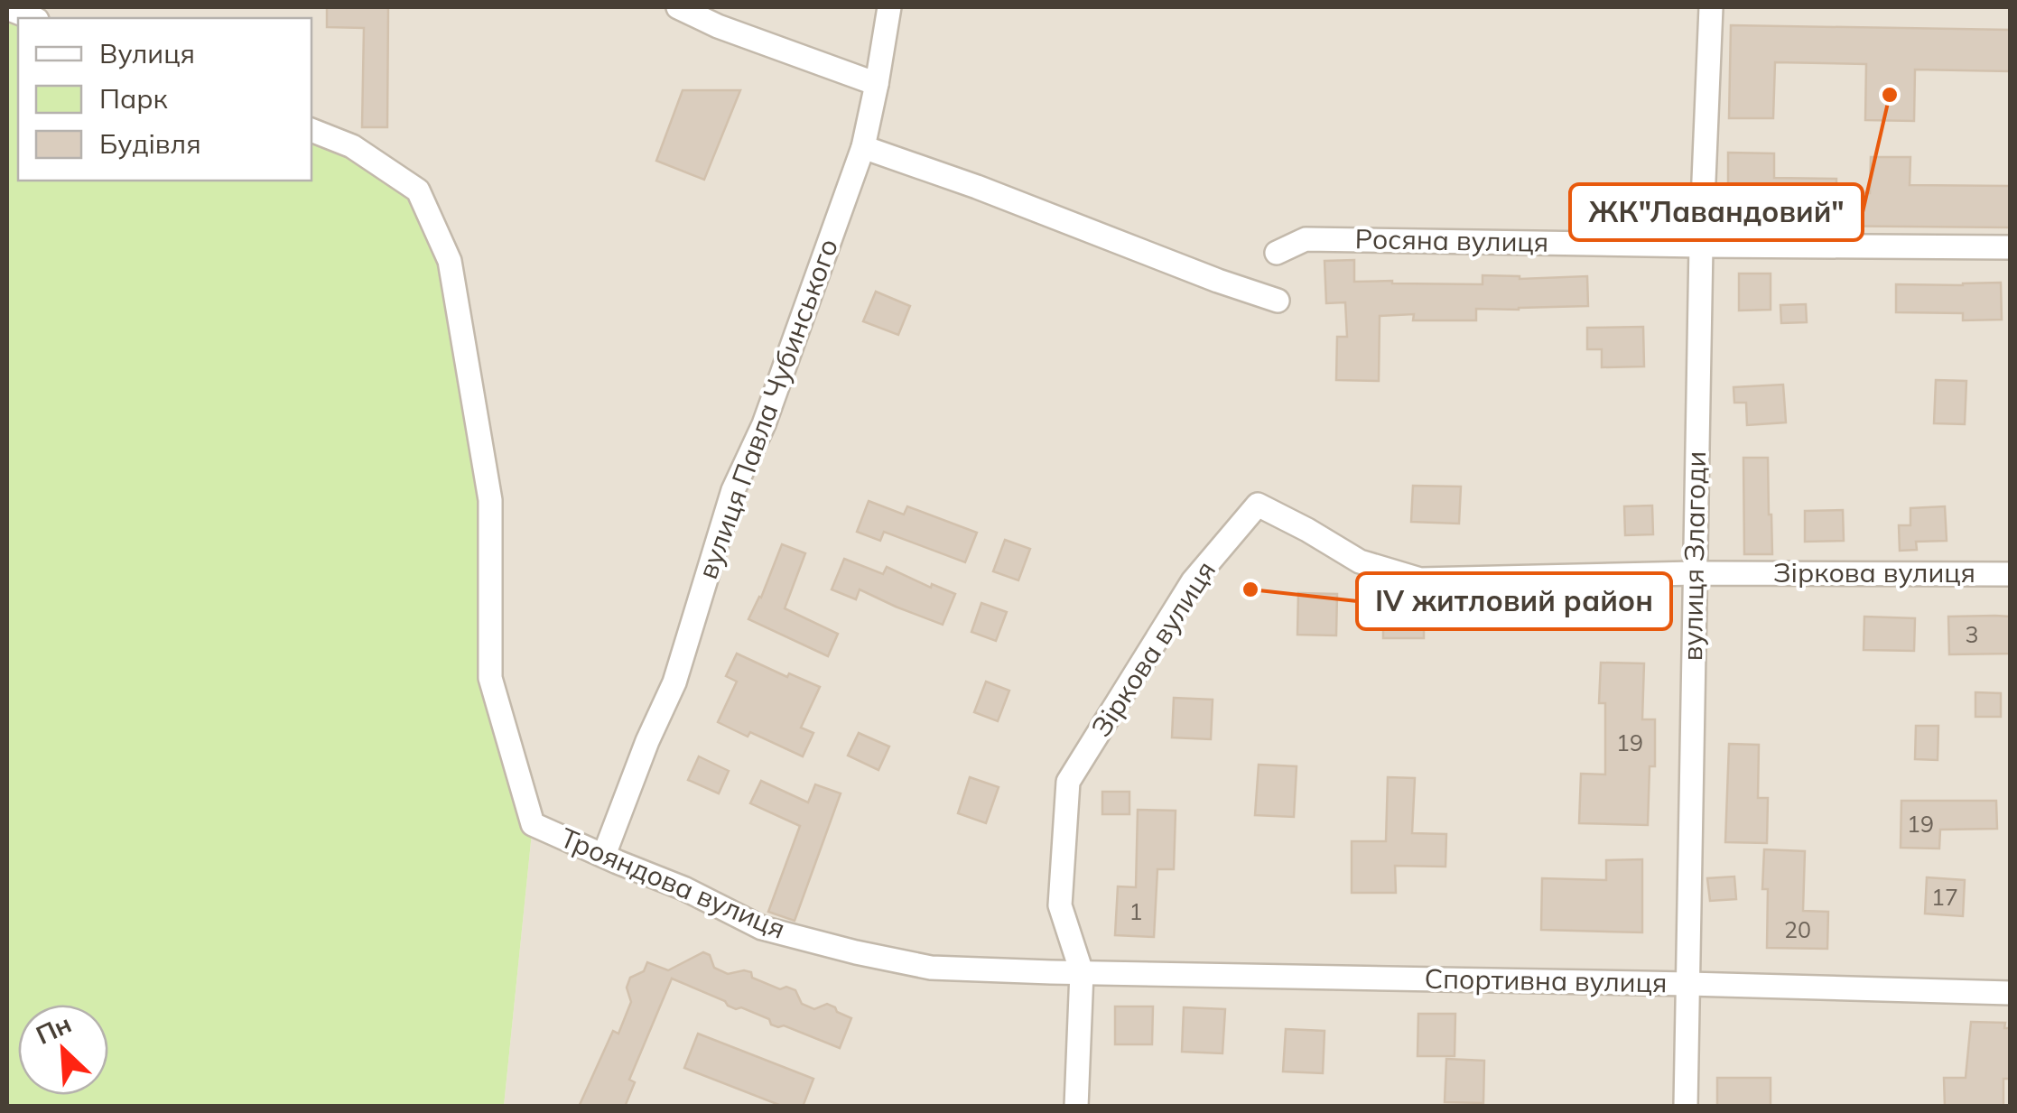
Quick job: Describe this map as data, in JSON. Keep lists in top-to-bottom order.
{
  "streets": {
    "street": [
      "Росяна вулиця",
      "вулиця Павла Чубинського",
      "вулиця Злагоди",
      "Зіркова вулиця",
      "Трояндова вулиця",
      "Спортивна вулиця"
    ]
  },
  "crossings": [
    ["Росяна вулиця", "вулиця Злагоди"],
    ["вулиця Павла Чубинського", "Трояндова вулиця"],
    ["вулиця Злагоди", "Зіркова вулиця"],
    ["вулиця Злагоди", "Спортивна вулиця"],
    ["Зіркова вулиця", "Трояндова вулиця"],
    ["Зіркова вулиця", "Спортивна вулиця"],
    ["Трояндова вулиця", "Спортивна вулиця"]
  ],
  "places": ["ЖК\"Лавандовий\"", "IV житловий район"],
  "house_numbers": [
    "3",
    "19",
    "19",
    "17",
    "1",
    "20"
  ],
  "legend": ["Вулиця", "Парк", "Будівля"],
  "north": "top left"
}
